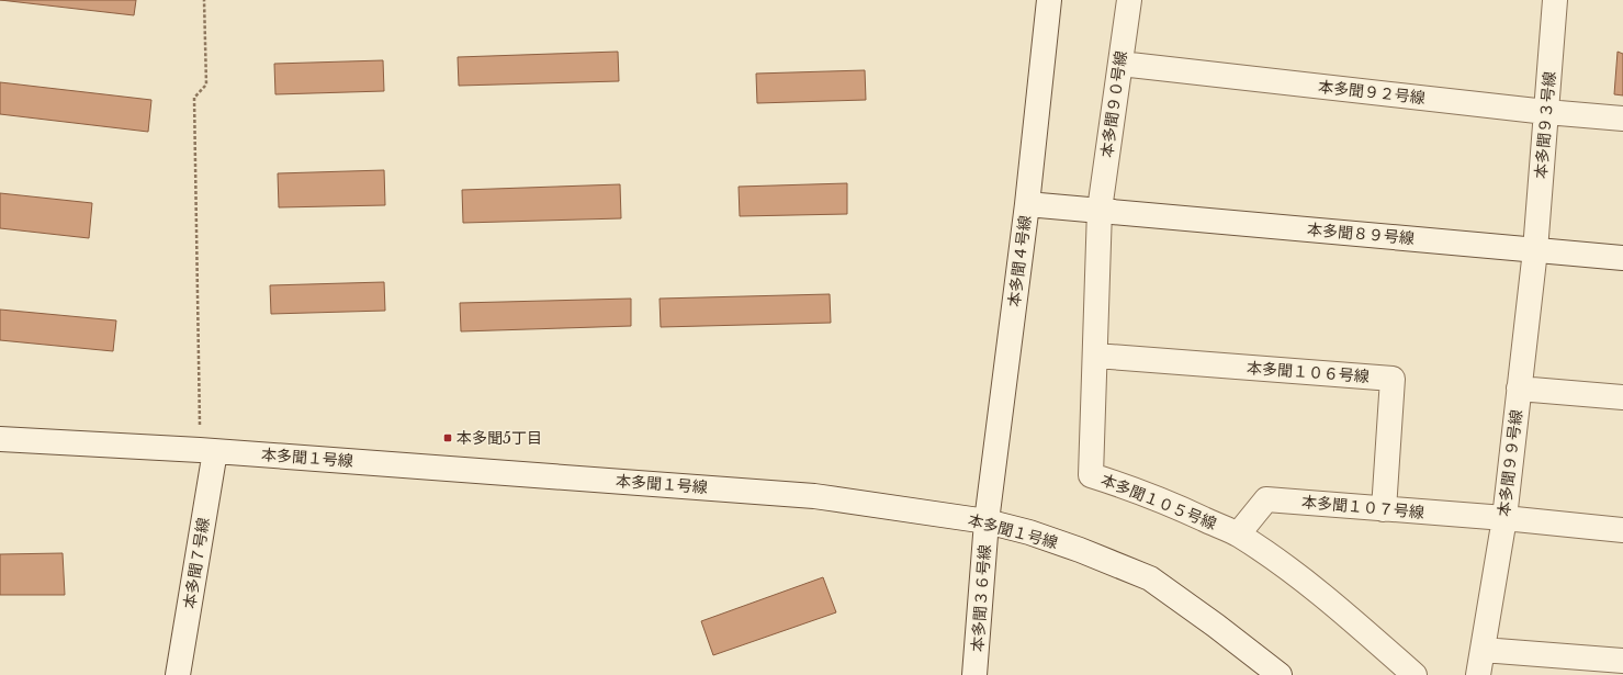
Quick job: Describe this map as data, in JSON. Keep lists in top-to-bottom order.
{
  "streets": {
    "street": [
      "本多聞９２号線",
      "本多聞９０号線",
      "本多聞９３号線",
      "本多聞８９号線",
      "本多聞４号線",
      "本多聞１０６号線",
      "本多聞１号線",
      "本多聞９９号線",
      "本多聞１０５号線",
      "本多聞１０７号線",
      "本多聞７号線",
      "本多聞３６号線"
    ]
  },
  "crossings": [
    ["本多聞９２号線", "本多聞９０号線"],
    ["本多聞９２号線", "本多聞９３号線"],
    ["本多聞９０号線", "本多聞８９号線"],
    ["本多聞９０号線", "本多聞１０５号線"],
    ["本多聞９３号線", "本多聞８９号線"],
    ["本多聞９３号線", "本多聞９９号線"],
    ["本多聞８９号線", "本多聞４号線"],
    ["本多聞８９号線", "本多聞９９号線"],
    ["本多聞８９号線", "本多聞１０５号線"],
    ["本多聞４号線", "本多聞１号線"],
    ["本多聞４号線", "本多聞３６号線"],
    ["本多聞１０６号線", "本多聞１０５号線"],
    ["本多聞１０６号線", "本多聞１０７号線"],
    ["本多聞１号線", "本多聞７号線"],
    ["本多聞１号線", "本多聞３６号線"],
    ["本多聞９９号線", "本多聞１０７号線"],
    ["本多聞１０５号線", "本多聞１０７号線"]
  ],
  "places": {
    "transit": ["本多聞5丁目"]
  }
}
